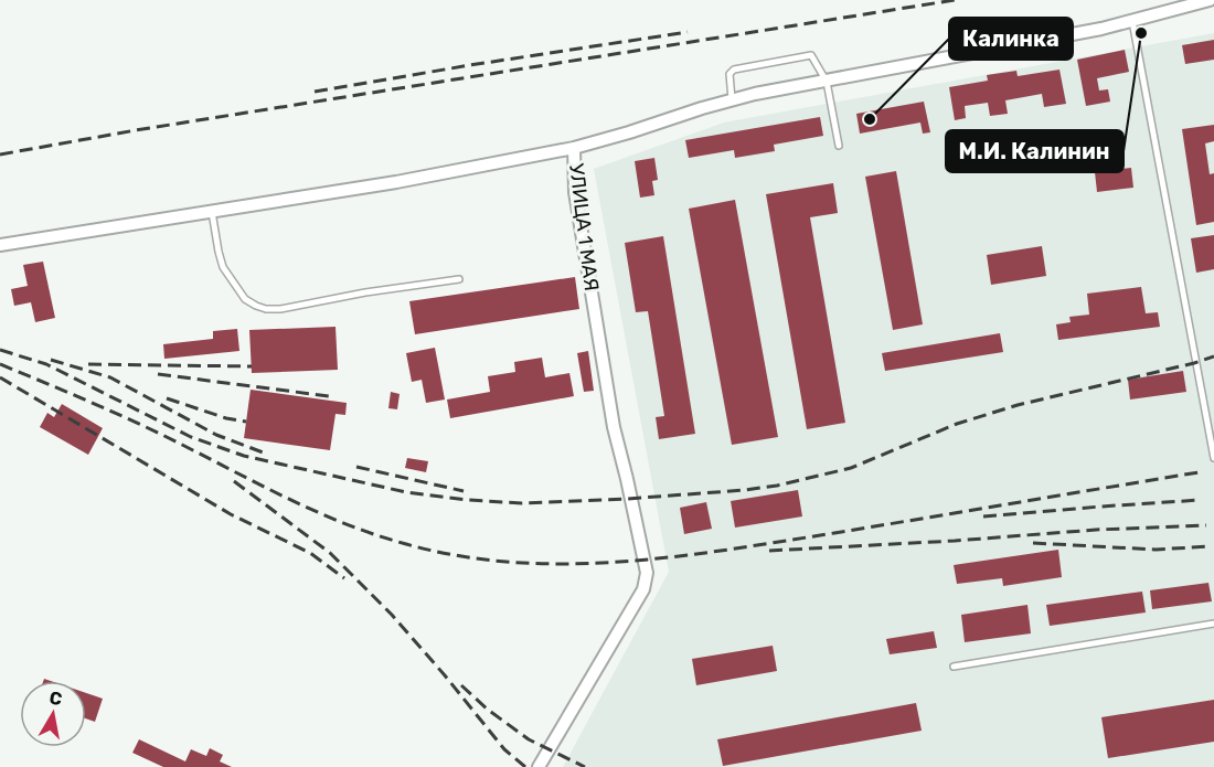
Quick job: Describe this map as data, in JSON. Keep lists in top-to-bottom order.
{
  "streets": {
    "street": ["УЛИЦА 1 МАЯ"]
  },
  "places": ["М.И. Калинин", "Калинка"],
  "north": "top"
}
